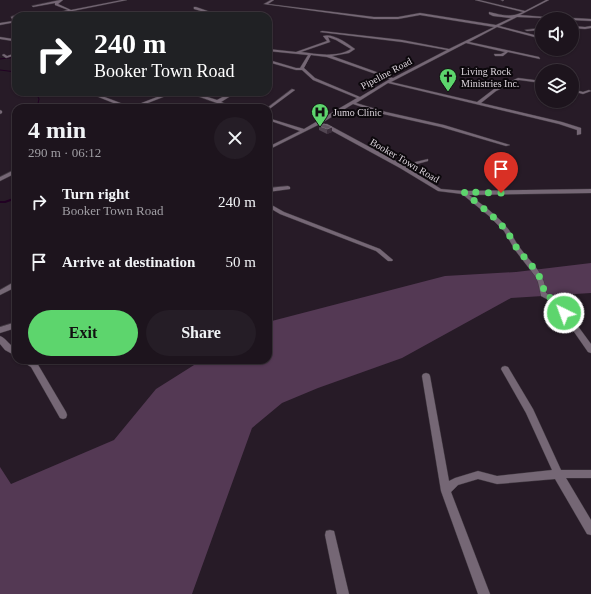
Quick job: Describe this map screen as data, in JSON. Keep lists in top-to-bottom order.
{
  "streets": {
    "street": ["Pipeline Road", "Booker Town Road"]
  },
  "crossings": [
    ["Pipeline Road", "Booker Town Road"]
  ],
  "places": {
    "church": ["Living Rock Ministries Inc."],
    "hospital": ["Jumo Clinic"]
  },
  "page": {
    "turn": ["240 m", "Booker Town Road"],
    "heading": ["4 min", "290 m · 06:12"],
    "list": [
      {
        "name": "Turn right",
        "note": "Booker Town Road",
        "value": "240 m"
      },
      {
        "name": "Arrive at destination",
        "value": "50 m"
      }
    ],
    "buttons": ["Exit", "Share"]
  }
}
